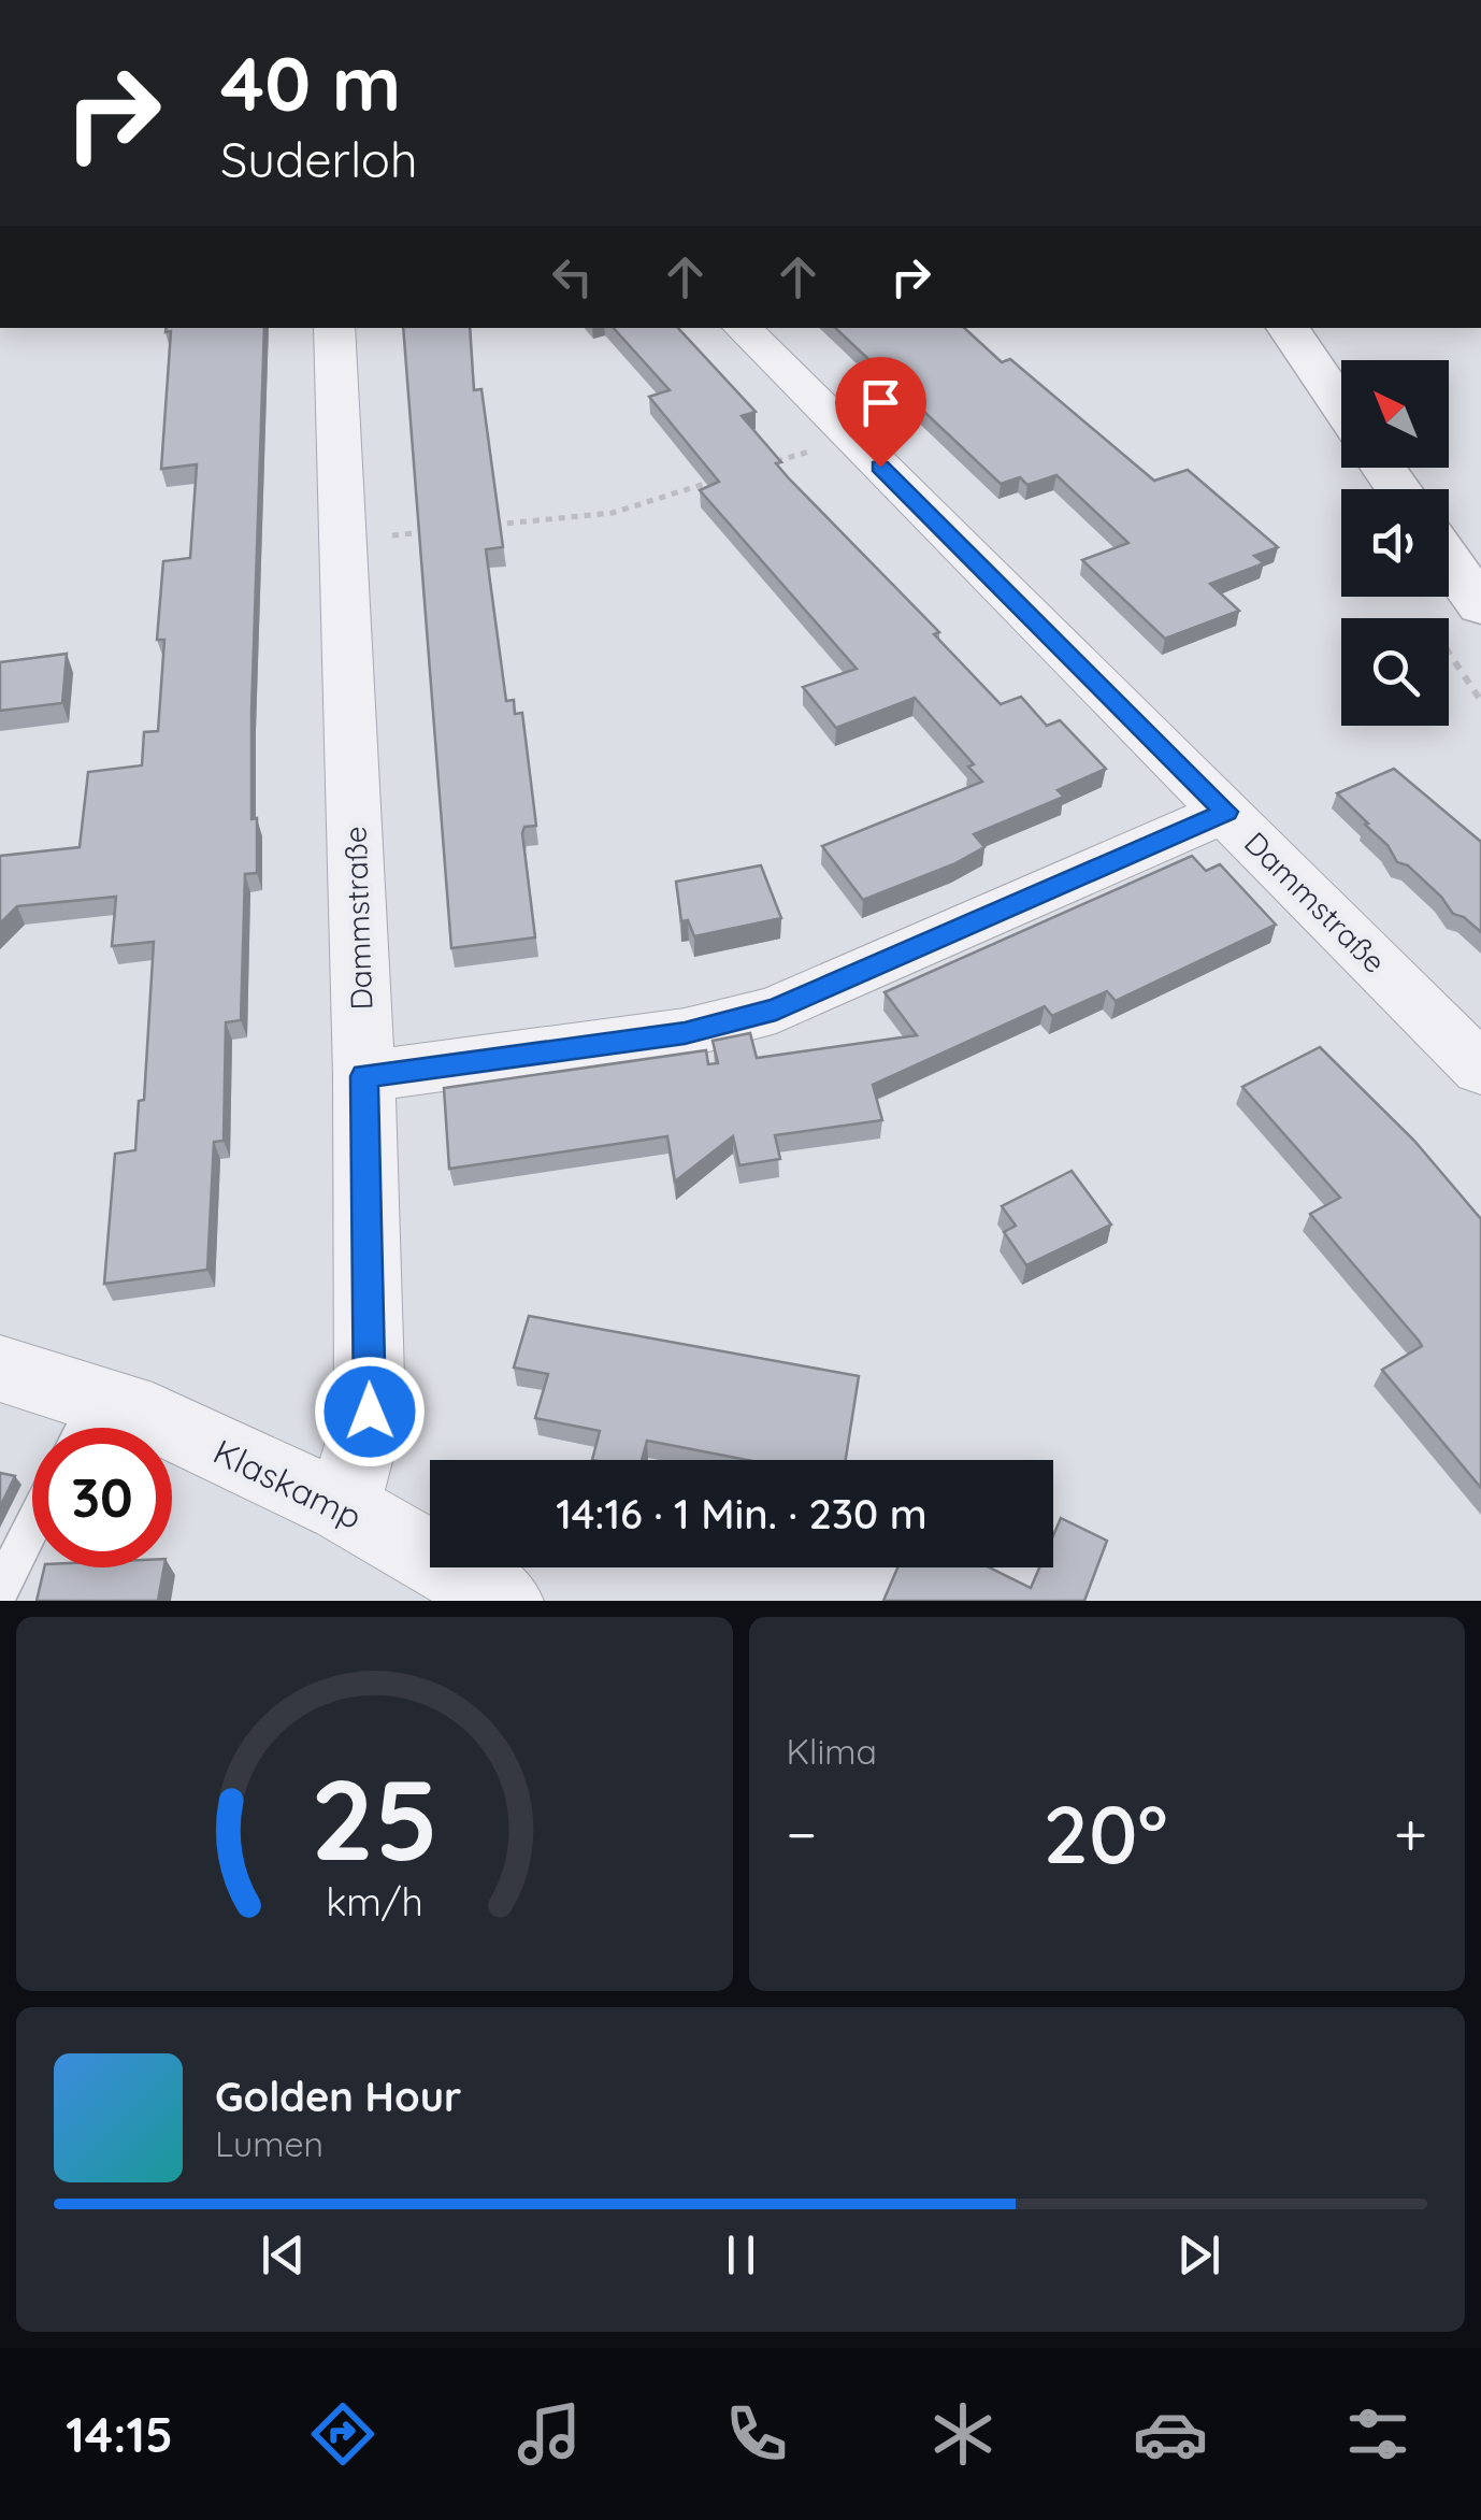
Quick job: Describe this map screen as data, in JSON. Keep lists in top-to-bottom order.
{
  "streets": {
    "street": ["Dammstraße", "Klaskamp"]
  },
  "crossings": [
    ["Dammstraße", "Klaskamp"]
  ],
  "north": "top left",
  "page": {
    "turn": ["40 m", "Suderloh"],
    "limit": "30",
    "trip": "14:16 · 1 Min. · 230 m",
    "tile": "Klima",
    "heat": ["−", "20°", "+"],
    "song": ["Golden Hour", "Lumen"],
    "tabs": "14:15",
    "gauge": ["25", "km/h"]
  }
}
